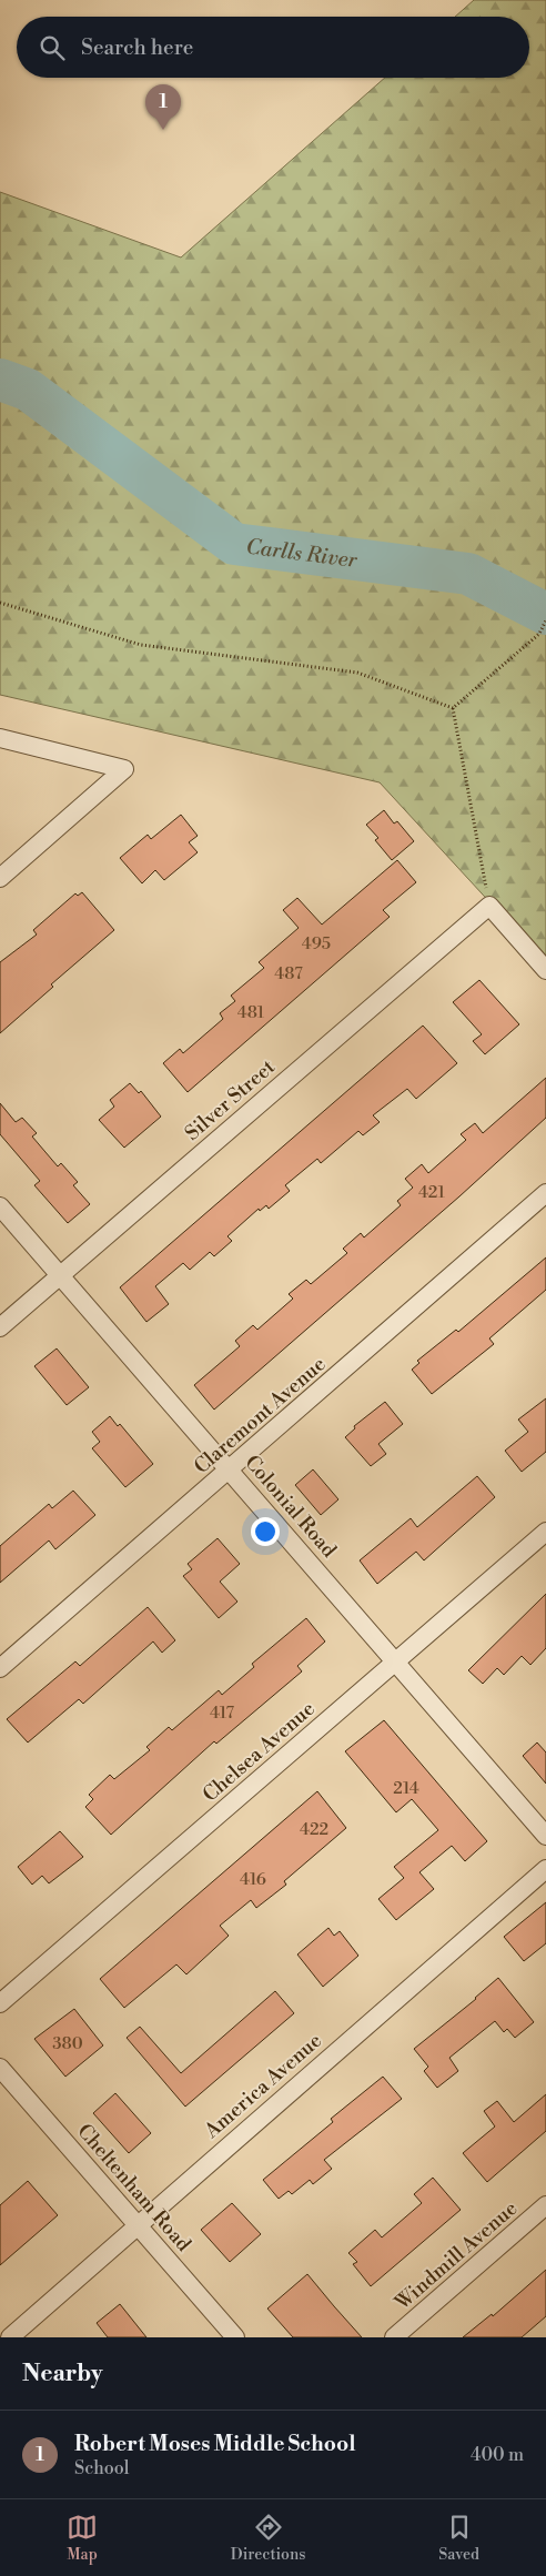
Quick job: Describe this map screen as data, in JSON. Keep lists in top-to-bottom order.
{
  "streets": {
    "street": [
      "Silver Street",
      "Claremont Avenue",
      "Colonial Road",
      "Chelsea Avenue",
      "America Avenue",
      "Cheltenham Road",
      "Windmill Avenue"
    ]
  },
  "crossings": [
    ["Silver Street", "Colonial Road"],
    ["Claremont Avenue", "Colonial Road"],
    ["Colonial Road", "Chelsea Avenue"],
    ["America Avenue", "Cheltenham Road"]
  ],
  "water": ["Carlls River"],
  "house_numbers": [
    "495",
    "487",
    "481",
    "421",
    "417",
    "214",
    "422",
    "416",
    "380"
  ],
  "page": {
    "search": "Search here",
    "pins": "1",
    "heading": "Nearby",
    "list": [
      {
        "mark": "1",
        "name": "Robert Moses Middle School",
        "note": "School",
        "value": "400 m"
      }
    ],
    "nav": ["Map", "Directions", "Saved"]
  }
}
